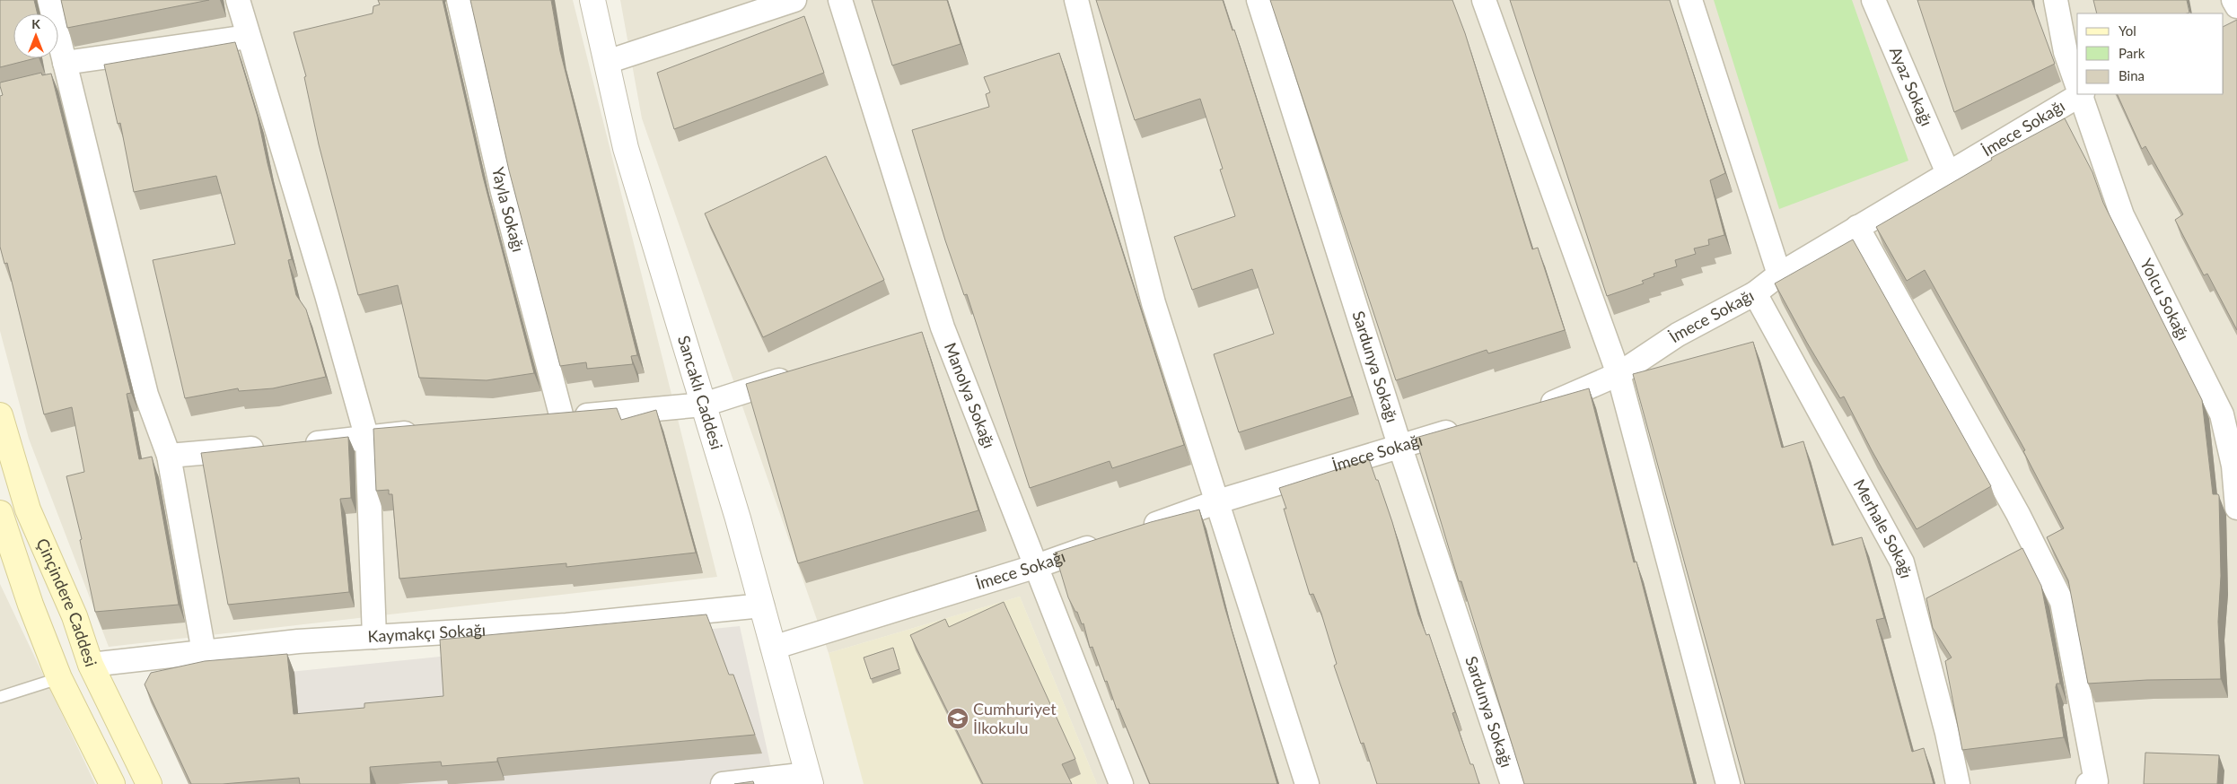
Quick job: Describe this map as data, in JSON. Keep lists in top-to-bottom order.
{
  "streets": {
    "main road": ["Çinçindere Caddesi"],
    "street": [
      "Ayaz Sokağı",
      "İmece Sokağı",
      "Yayla Sokağı",
      "Yolcu Sokağı",
      "Sardunya Sokağı",
      "Sancaklı Caddesi",
      "Manolya Sokağı",
      "Merhale Sokağı",
      "Kaymakçı Sokağı"
    ]
  },
  "crossings": [
    ["Ayaz Sokağı", "İmece Sokağı"],
    ["İmece Sokağı", "Sardunya Sokağı"],
    ["İmece Sokağı", "Sancaklı Caddesi"],
    ["İmece Sokağı", "Manolya Sokağı"],
    ["İmece Sokağı", "Merhale Sokağı"],
    ["Sancaklı Caddesi", "Kaymakçı Sokağı"],
    ["Çinçindere Caddesi", "Kaymakçı Sokağı"]
  ],
  "places": {
    "school or university": ["Cumhuriyet İlkokulu"]
  },
  "legend": ["Yol", "Park", "Bina"],
  "north": "top"
}
